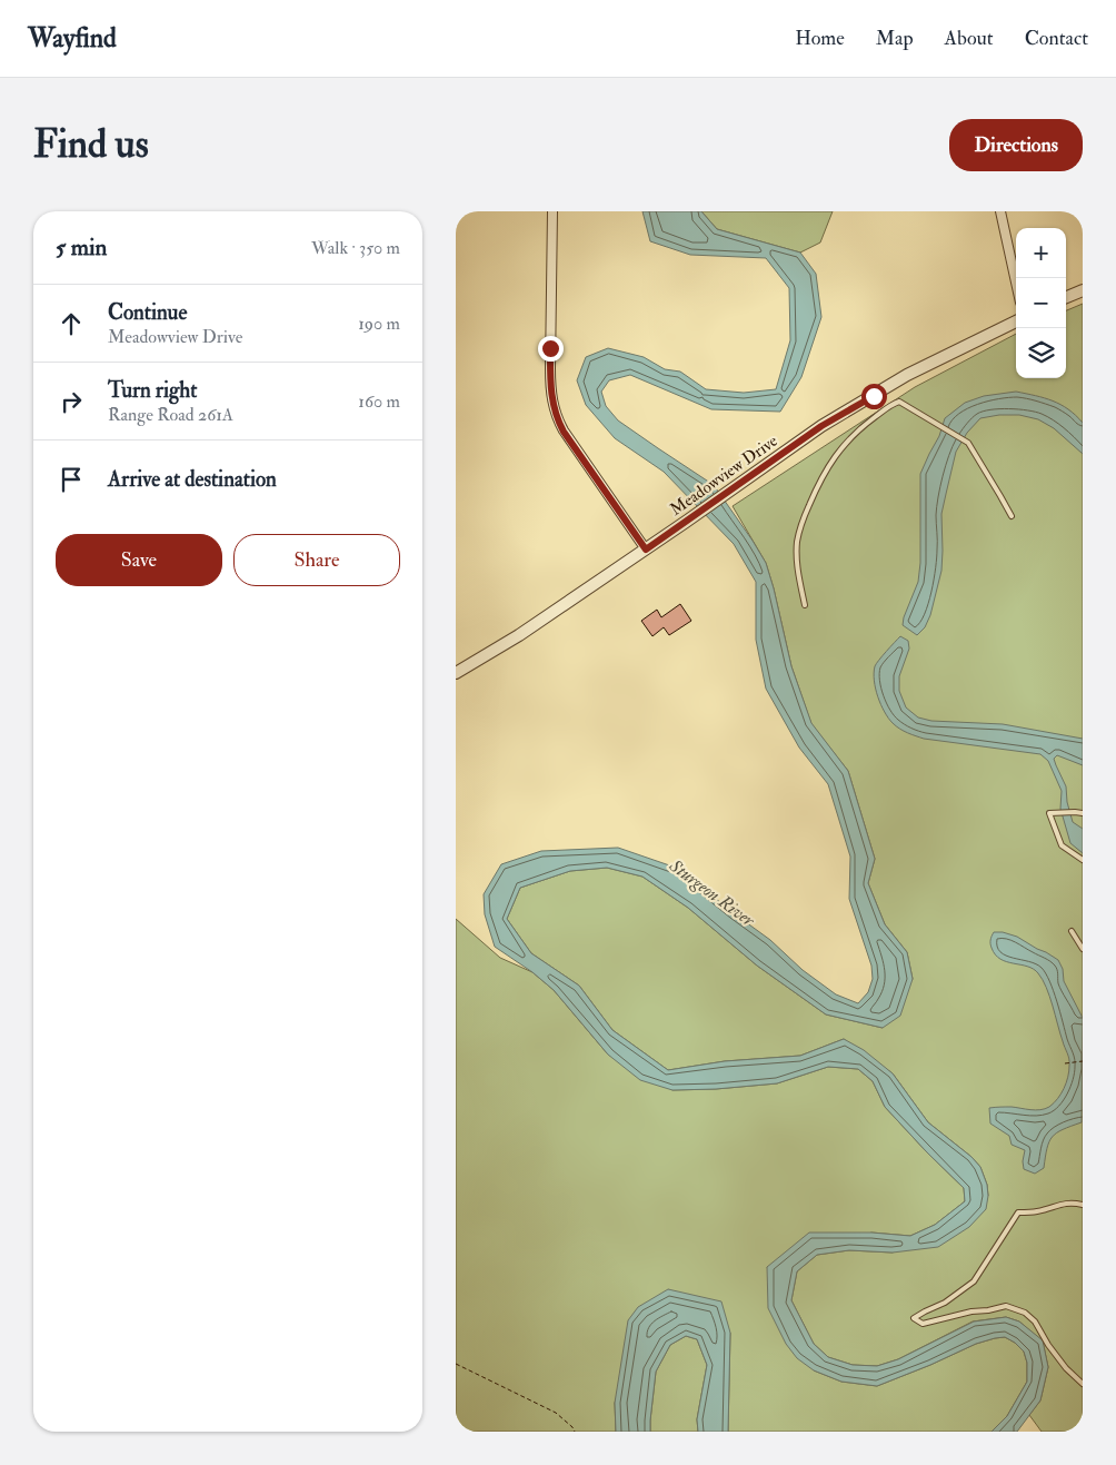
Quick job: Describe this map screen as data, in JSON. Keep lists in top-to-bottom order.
{
  "streets": {
    "street": ["Meadowview Drive"]
  },
  "water": ["Sturgeon River"],
  "page": {
    "header": "Wayfind",
    "nav": [
      "Home",
      "Map",
      "About",
      "Contact"
    ],
    "buttons": [
      "Directions",
      ["Save", "Share"]
    ],
    "title": "Find us",
    "heading": ["5 min", "Walk · 350 m"],
    "map_buttons": ["+", "−"],
    "list": [
      ["Continue", "Meadowview Drive", "190 m"],
      ["Turn right", "Range Road 261A", "160 m"],
      "Arrive at destination"
    ]
  }
}
